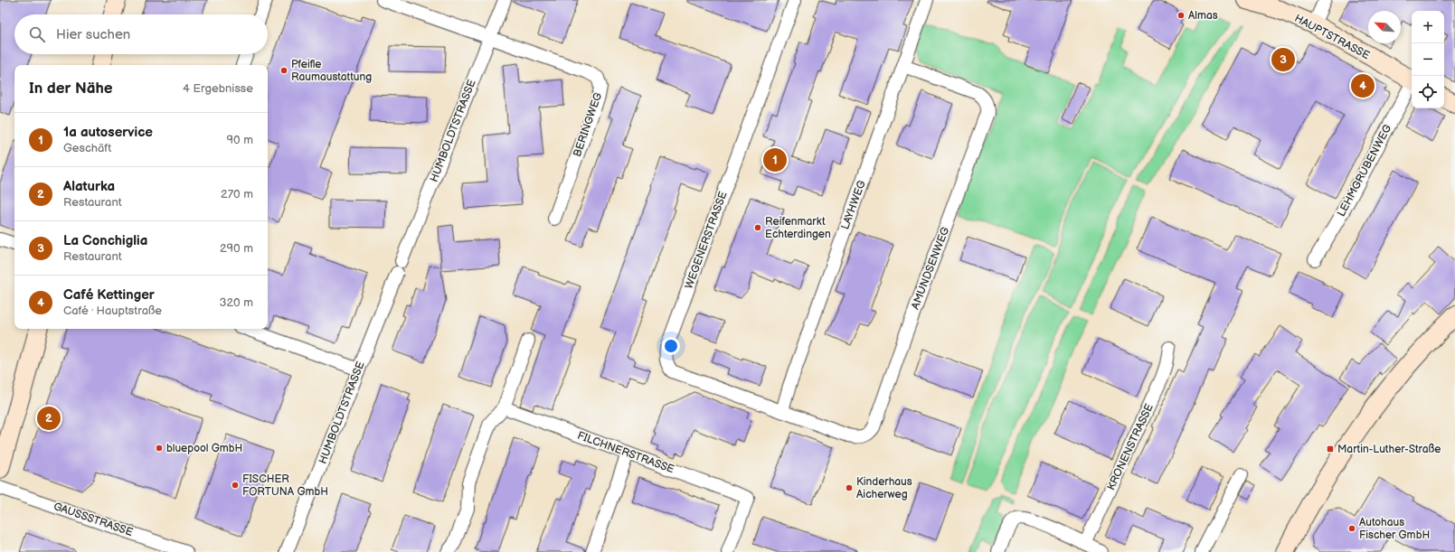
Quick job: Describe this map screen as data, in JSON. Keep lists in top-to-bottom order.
{
  "streets": {
    "main road": ["HAUPTSTRASSE"],
    "street": [
      "BERINGWEG",
      "HUMBOLDTSTRASSE",
      "LEHMGRUBENWEG",
      "LAYHWEG",
      "WEGENERSTRASSE",
      "AMUNDSENWEG",
      "KRONENSTRASSE",
      "FILCHNERSTRASSE",
      "GAUSSSTRASSE"
    ]
  },
  "crossings": [
    ["BERINGWEG", "HUMBOLDTSTRASSE"],
    ["LAYHWEG", "WEGENERSTRASSE"],
    ["LAYHWEG", "AMUNDSENWEG"],
    ["WEGENERSTRASSE", "AMUNDSENWEG"]
  ],
  "places": {
    "other": [
      "Almas",
      "Pfeifle Raumaustattung",
      "Reifenmarkt Echterdingen",
      "bluepool GmbH",
      "FISCHER FORTUNA GmbH",
      "Kinderhaus Aicherweg",
      "Autohaus Fischer GmbH"
    ],
    "transit": ["Martin-Luther-Straße"]
  },
  "north": "top left",
  "page": {
    "map_buttons": ["+", "−"],
    "search": "Hier suchen",
    "pins": [
      "3",
      "4",
      "1",
      "2"
    ],
    "heading": ["In der Nähe", "4 Ergebnisse"],
    "list": [
      {
        "mark": "1",
        "name": "1a autoservice",
        "note": "Geschäft",
        "value": "90 m"
      },
      {
        "mark": "2",
        "name": "Alaturka",
        "note": "Restaurant",
        "value": "270 m"
      },
      {
        "mark": "3",
        "name": "La Conchiglia",
        "note": "Restaurant",
        "value": "290 m"
      },
      {
        "mark": "4",
        "name": "Café Kettinger",
        "note": "Café · Hauptstraße",
        "value": "320 m"
      }
    ]
  }
}
